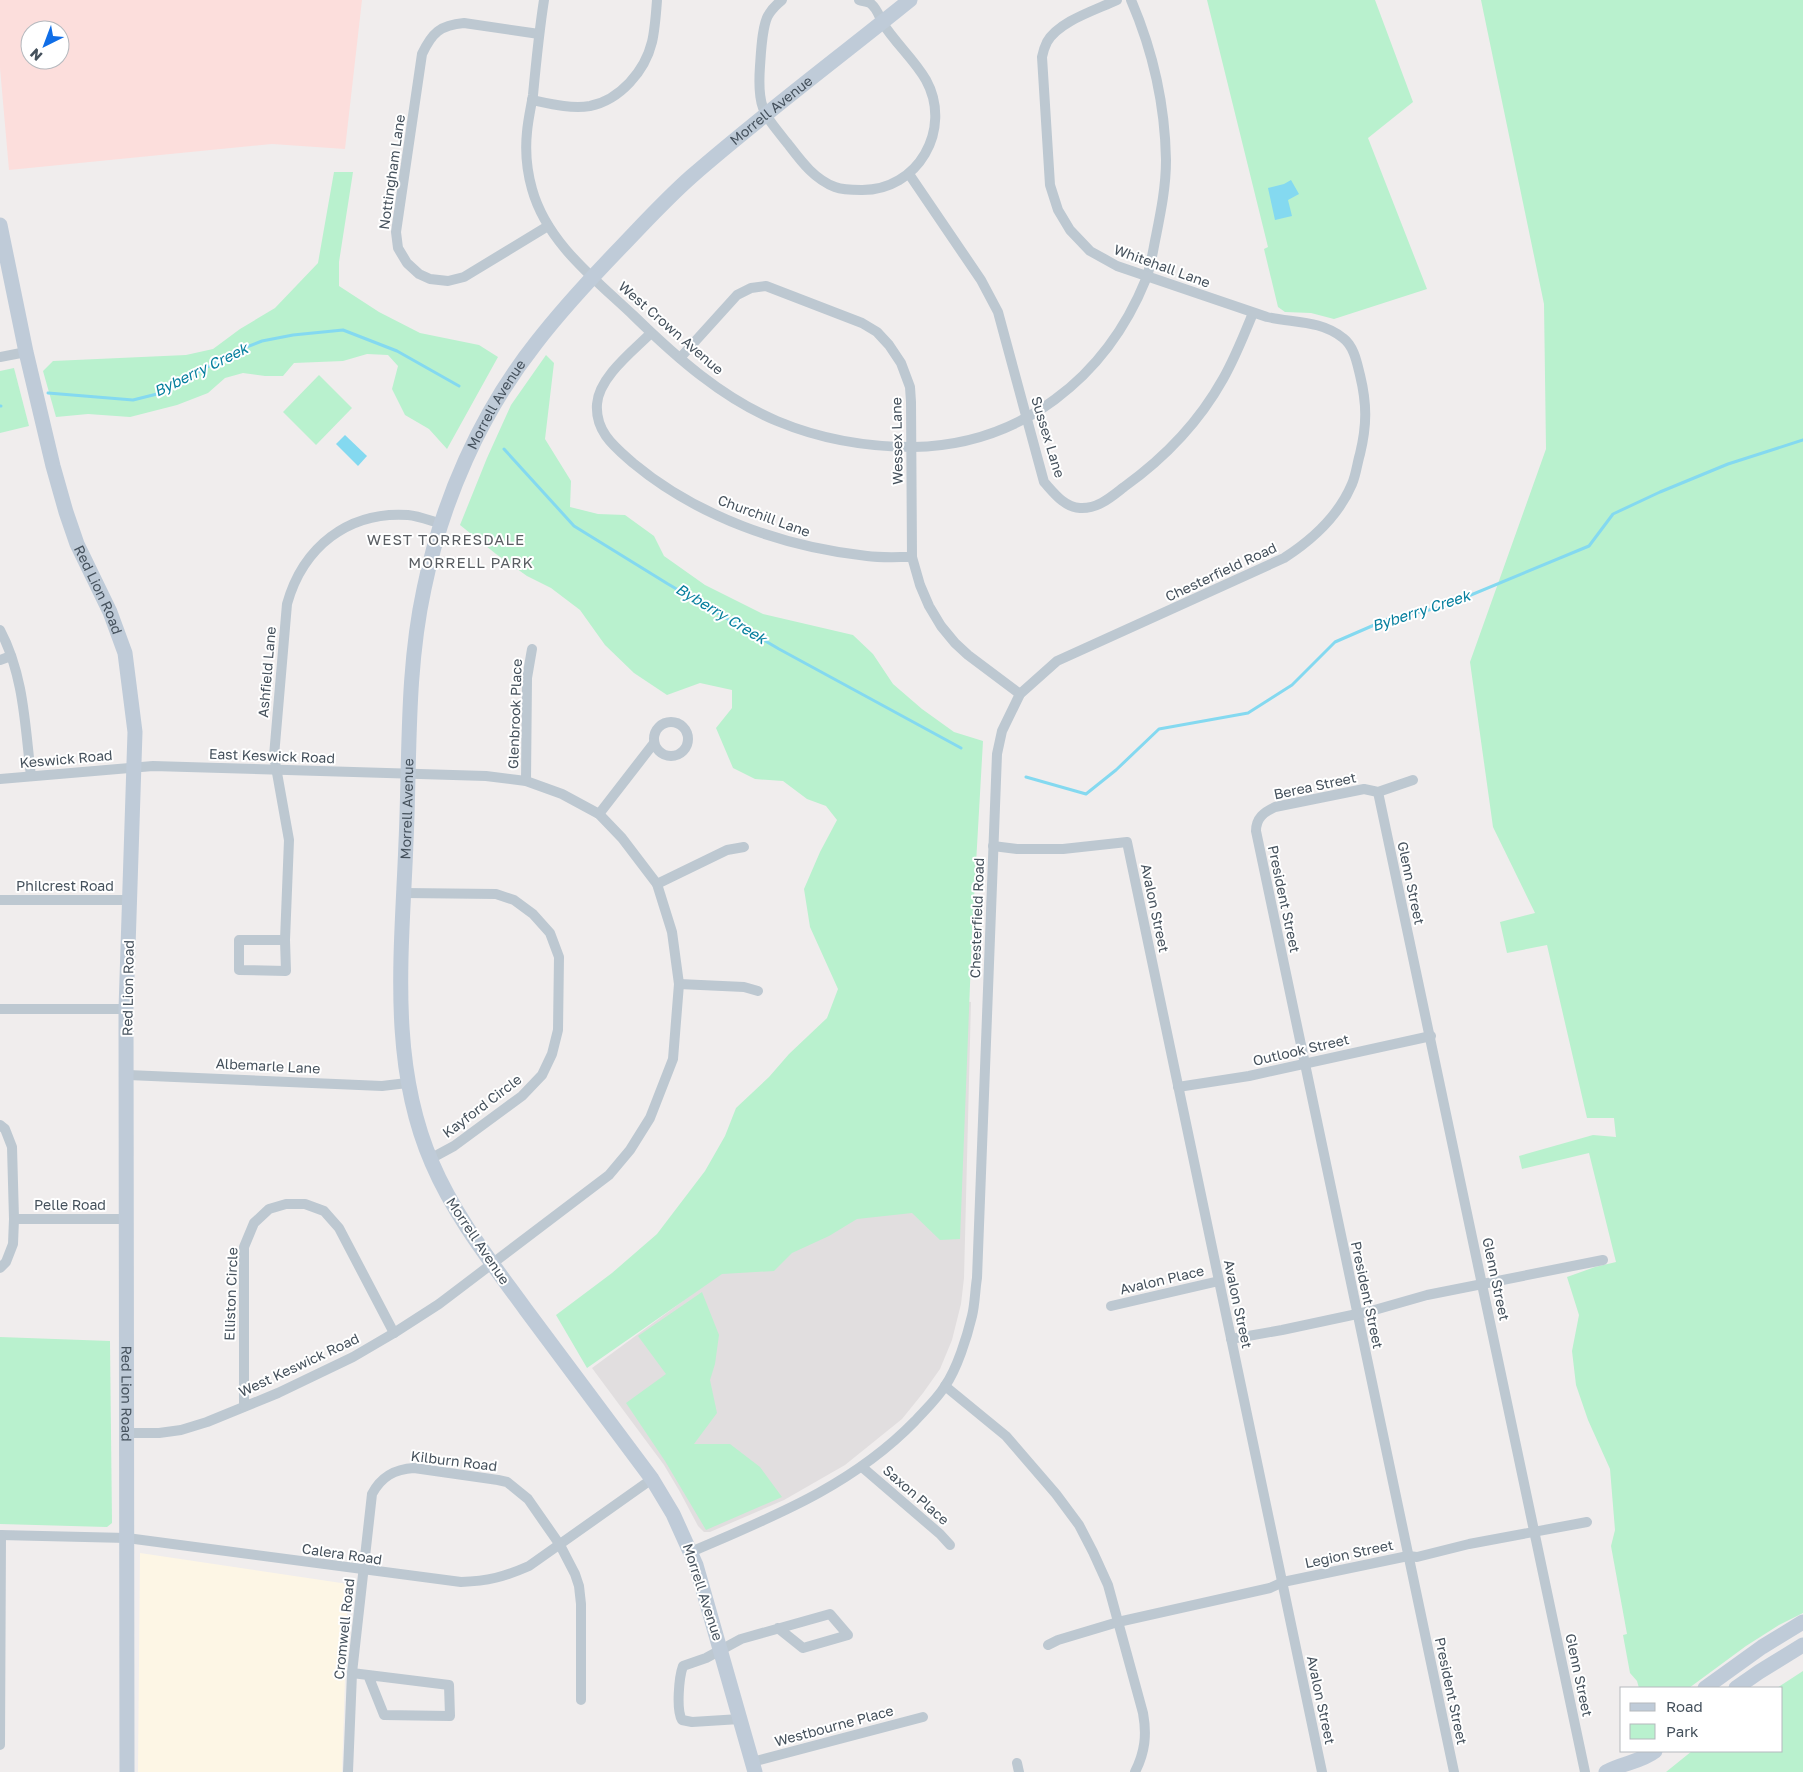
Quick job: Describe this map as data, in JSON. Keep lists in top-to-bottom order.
{
  "streets": {
    "street": [
      "Morrell Avenue",
      "Nottingham Lane",
      "Whitehall Lane",
      "West Crown Avenue",
      "Sussex Lane",
      "Wessex Lane",
      "Churchill Lane",
      "Chesterfield Road",
      "Red Lion Road",
      "Ashfield Lane",
      "Glenbrook Place",
      "East Keswick Road",
      "Keswick Road",
      "Berea Street",
      "Glenn Street",
      "Philcrest Road",
      "President Street",
      "Avalon Street",
      "Outlook Street",
      "Albemarle Lane",
      "Kayford Circle",
      "Pelle Road",
      "Avalon Place",
      "Elliston Circle",
      "West Keswick Road",
      "Kilburn Road",
      "Saxon Place",
      "Calera Road",
      "Legion Street",
      "Cromwell Road",
      "Westbourne Place"
    ]
  },
  "crossings": [
    ["Morrell Avenue", "West Crown Avenue"],
    ["Morrell Avenue", "Sussex Lane"],
    ["Morrell Avenue", "Chesterfield Road"],
    ["Morrell Avenue", "Ashfield Lane"],
    ["Morrell Avenue", "East Keswick Road"],
    ["Morrell Avenue", "Albemarle Lane"],
    ["Morrell Avenue", "Kayford Circle"],
    ["Morrell Avenue", "West Keswick Road"],
    ["Morrell Avenue", "Calera Road"],
    ["Morrell Avenue", "Westbourne Place"],
    ["Nottingham Lane", "West Crown Avenue"],
    ["Whitehall Lane", "West Crown Avenue"],
    ["Whitehall Lane", "Sussex Lane"],
    ["Whitehall Lane", "Chesterfield Road"],
    ["West Crown Avenue", "Sussex Lane"],
    ["West Crown Avenue", "Wessex Lane"],
    ["West Crown Avenue", "Churchill Lane"],
    ["Wessex Lane", "Churchill Lane"],
    ["Wessex Lane", "Chesterfield Road"],
    ["Chesterfield Road", "Avalon Street"],
    ["Chesterfield Road", "Saxon Place"],
    ["Red Lion Road", "East Keswick Road"],
    ["Red Lion Road", "Keswick Road"],
    ["Red Lion Road", "Philcrest Road"],
    ["Red Lion Road", "Albemarle Lane"],
    ["Red Lion Road", "Pelle Road"],
    ["Red Lion Road", "West Keswick Road"],
    ["Red Lion Road", "Calera Road"],
    ["Ashfield Lane", "East Keswick Road"],
    ["Glenbrook Place", "East Keswick Road"],
    ["East Keswick Road", "Keswick Road"],
    ["East Keswick Road", "West Keswick Road"],
    ["Berea Street", "Glenn Street"],
    ["Berea Street", "President Street"],
    ["Glenn Street", "Outlook Street"],
    ["Glenn Street", "Legion Street"],
    ["President Street", "Outlook Street"],
    ["President Street", "Legion Street"],
    ["Avalon Street", "Outlook Street"],
    ["Avalon Street", "Avalon Place"],
    ["Avalon Street", "Legion Street"],
    ["Elliston Circle", "West Keswick Road"],
    ["Kilburn Road", "Calera Road"],
    ["Kilburn Road", "Cromwell Road"],
    ["Calera Road", "Cromwell Road"]
  ],
  "districts": ["WEST TORRESDALE", "MORRELL PARK"],
  "water": ["Byberry Creek"],
  "legend": ["Road", "Park"],
  "north": "bottom left"
}
